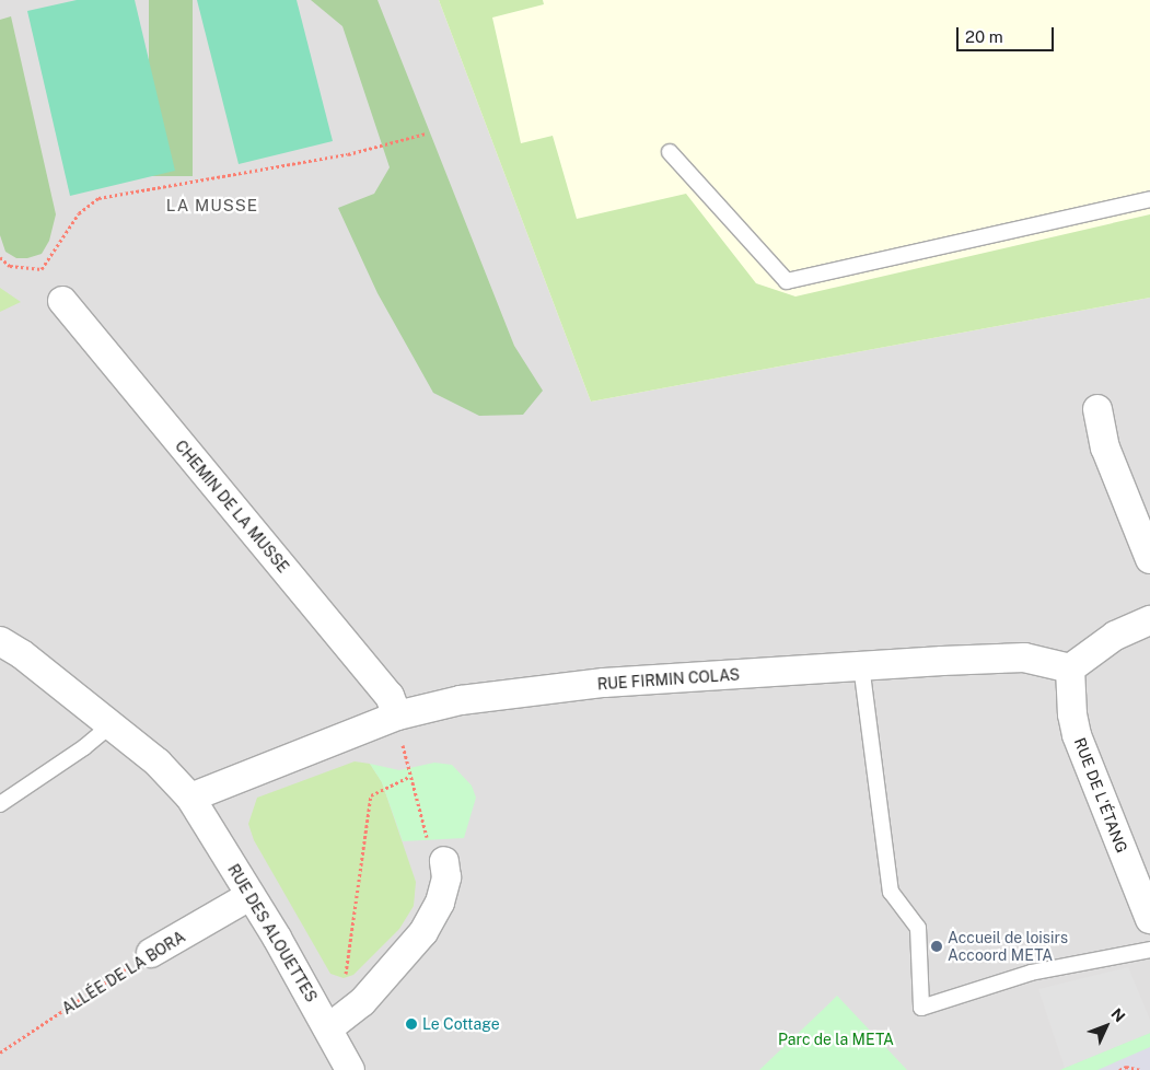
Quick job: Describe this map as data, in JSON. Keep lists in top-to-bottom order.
{
  "streets": {
    "street": [
      "CHEMIN DE LA MUSSE",
      "RUE FIRMIN COLAS",
      "RUE DE L'ÉTANG",
      "RUE DES ALOUETTES",
      "ALLÉE DE LA BORA"
    ]
  },
  "crossings": [
    ["CHEMIN DE LA MUSSE", "RUE FIRMIN COLAS"],
    ["RUE FIRMIN COLAS", "RUE DE L'ÉTANG"],
    ["RUE FIRMIN COLAS", "RUE DES ALOUETTES"],
    ["RUE DES ALOUETTES", "ALLÉE DE LA BORA"]
  ],
  "districts": ["LA MUSSE"],
  "parks": ["Parc de la META"],
  "places": ["Accueil de loisirs Accoord META", "Le Cottage"],
  "scale_bar": "20 m",
  "north": "top right"
}
